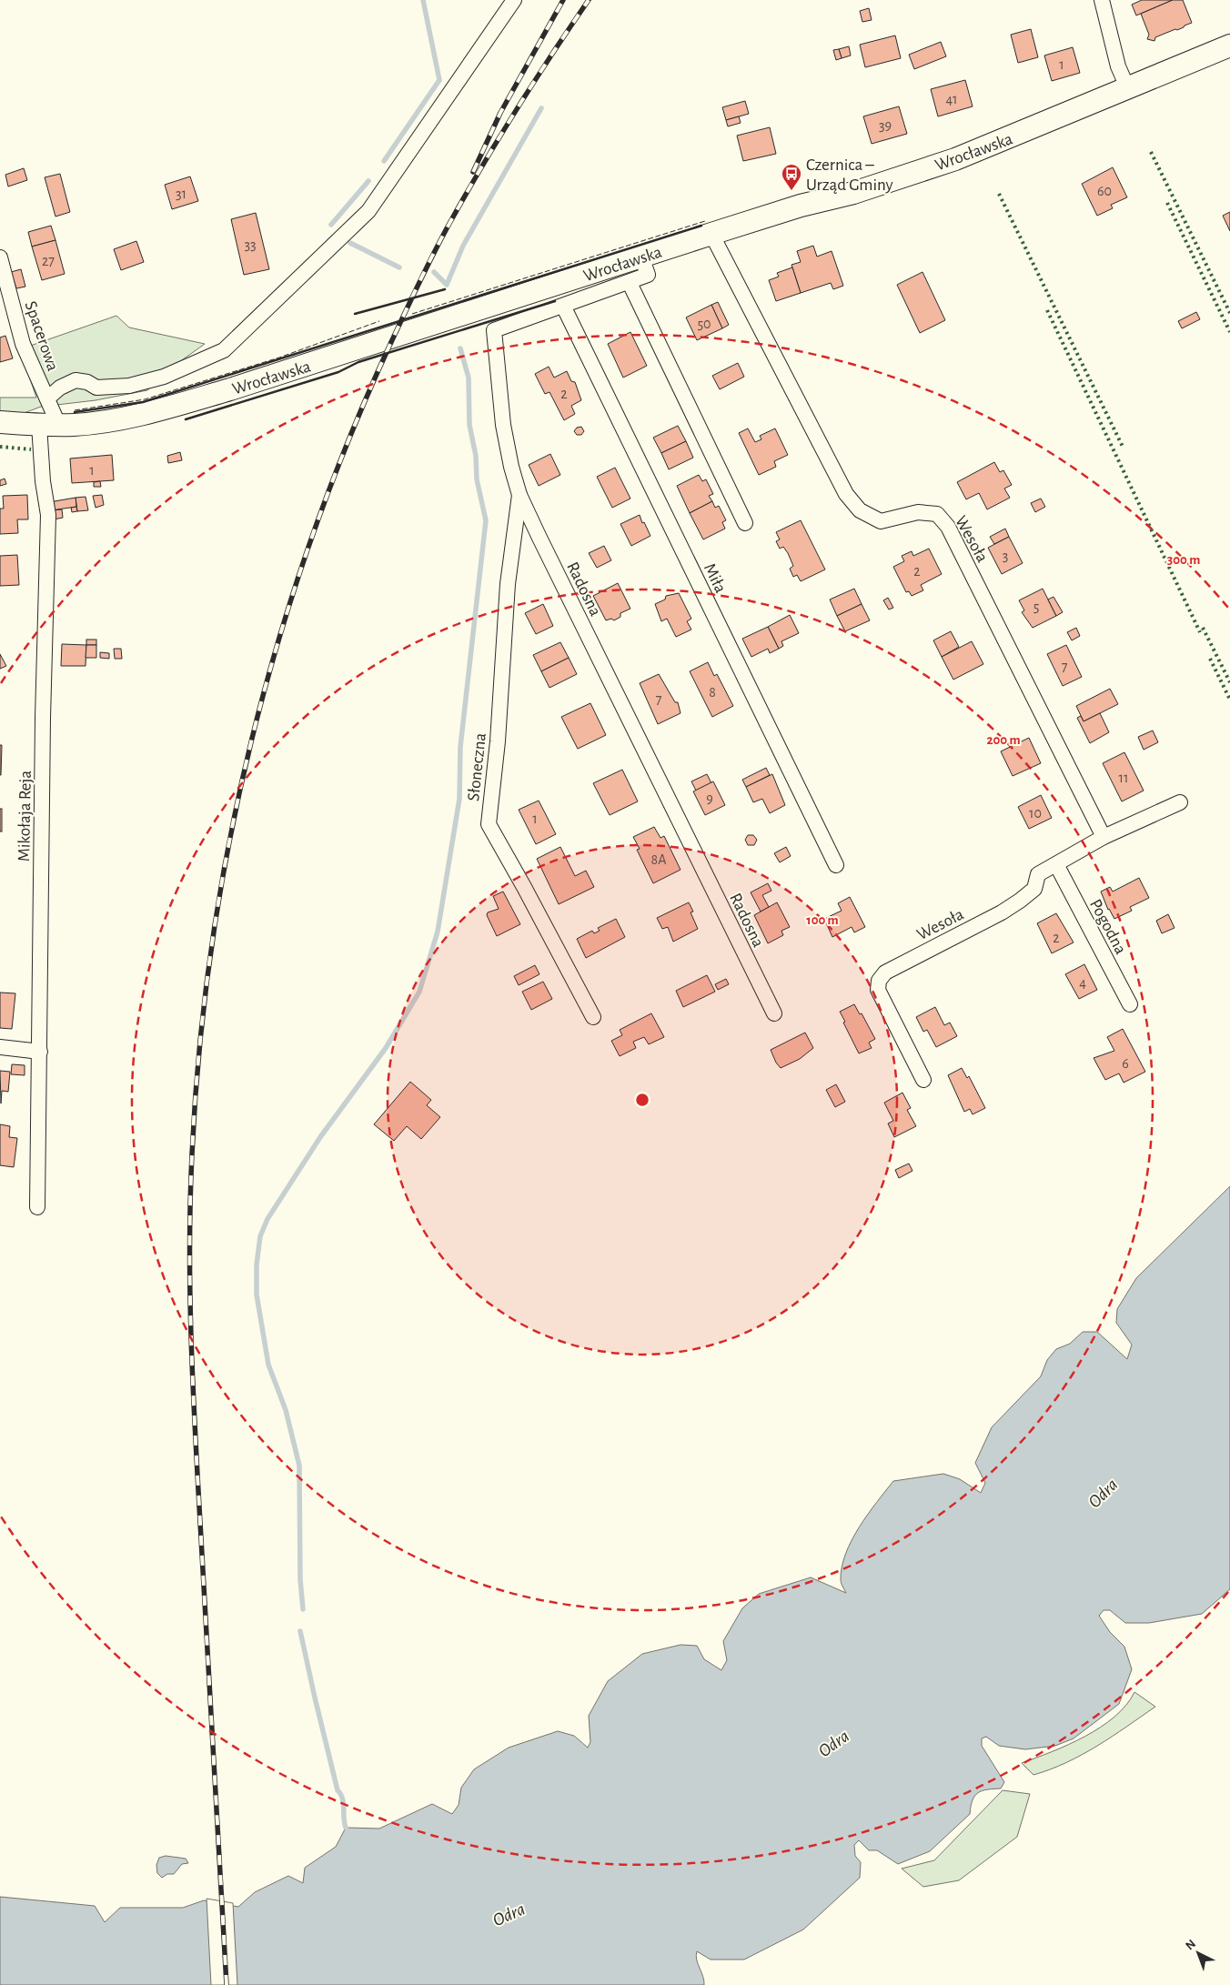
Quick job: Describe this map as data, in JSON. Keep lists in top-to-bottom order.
{
  "streets": {
    "main road": ["Wrocławska"],
    "street": [
      "Spacerowa",
      "Wesoła",
      "Miła",
      "Radosna",
      "Słoneczna",
      "Mikołaja Reja",
      "Pogodna"
    ]
  },
  "crossings": [
    ["Wrocławska", "Spacerowa"],
    ["Wrocławska", "Wesoła"],
    ["Wrocławska", "Radosna"],
    ["Wrocławska", "Mikołaja Reja"],
    ["Spacerowa", "Mikołaja Reja"],
    ["Wesoła", "Pogodna"],
    ["Miła", "Radosna"],
    ["Radosna", "Słoneczna"]
  ],
  "water": ["Odra"],
  "places": {
    "bus stop": ["Czernica – Urząd Gminy"]
  },
  "house_numbers": [
    "1",
    "41",
    "39",
    "60",
    "31",
    "33",
    "27",
    "50",
    "2",
    "1",
    "3",
    "2",
    "5",
    "7",
    "8",
    "7",
    "11",
    "9",
    "10",
    "1",
    "8A",
    "2",
    "4",
    "6"
  ],
  "north": "top left",
  "rings": ["300 m", "200 m", "100 m"]
}
